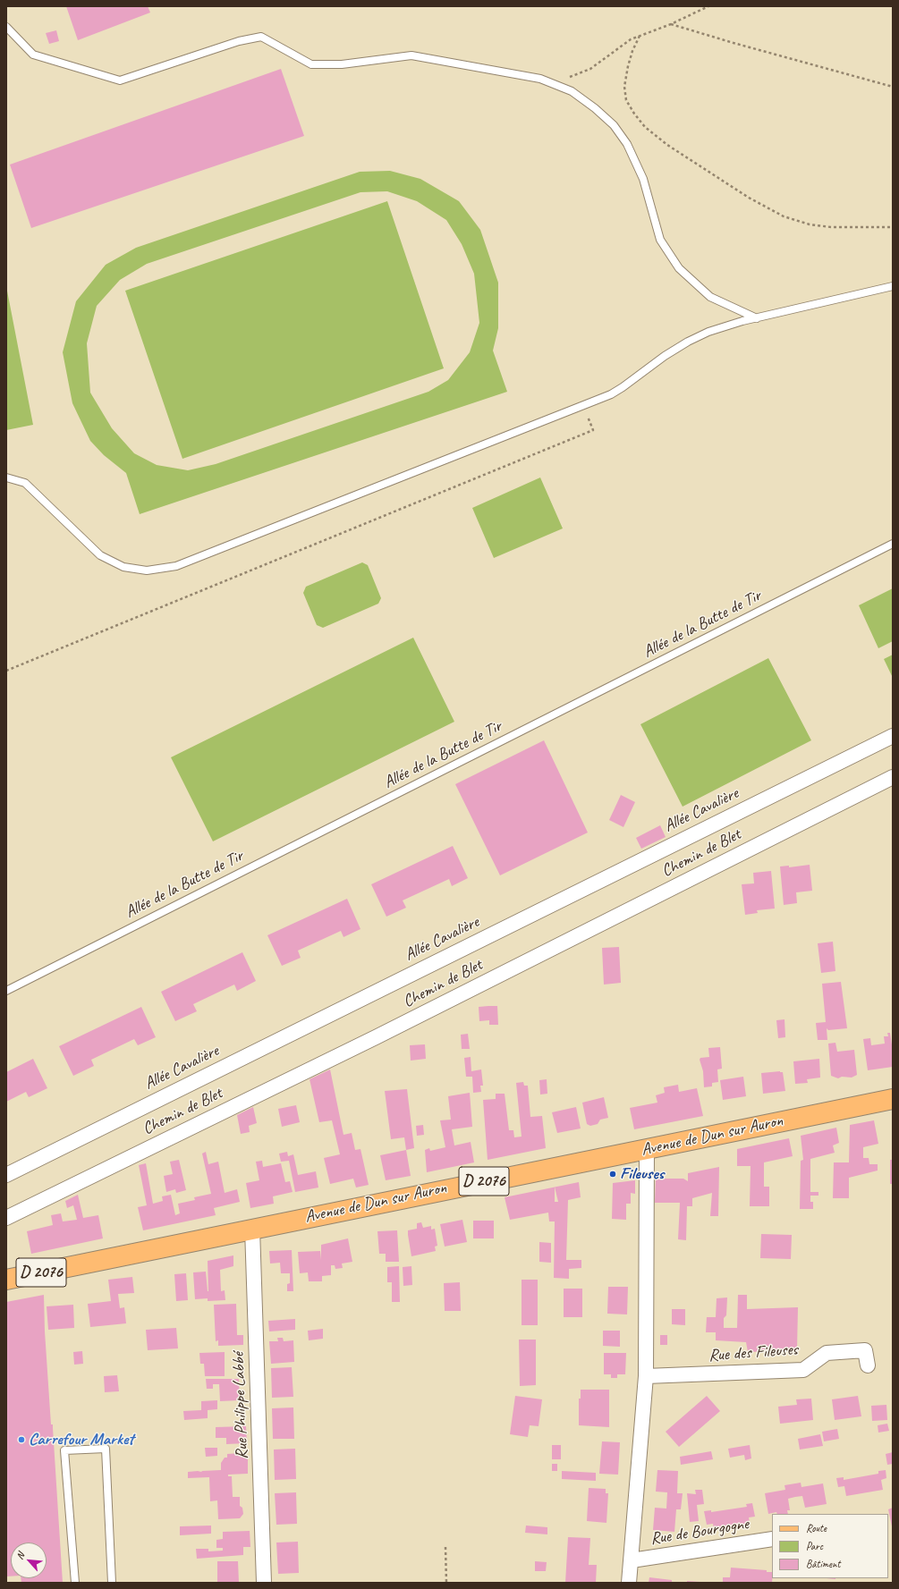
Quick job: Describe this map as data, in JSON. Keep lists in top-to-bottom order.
{
  "streets": {
    "main road": ["Avenue de Dun sur Auron", "D 2076"],
    "street": [
      "Allée Cavalière",
      "Chemin de Blet",
      "Rue des Fileuses",
      "Rue Philippe Labbé",
      "Rue de Bourgogne"
    ],
    "lane": ["Allée de la Butte de Tir"]
  },
  "crossings": [
    ["Avenue de Dun sur Auron", "Rue Philippe Labbé"]
  ],
  "places": ["Fileuses", "Carrefour Market"],
  "legend": ["Route", "Parc", "Bâtiment"],
  "north": "top left"
}
